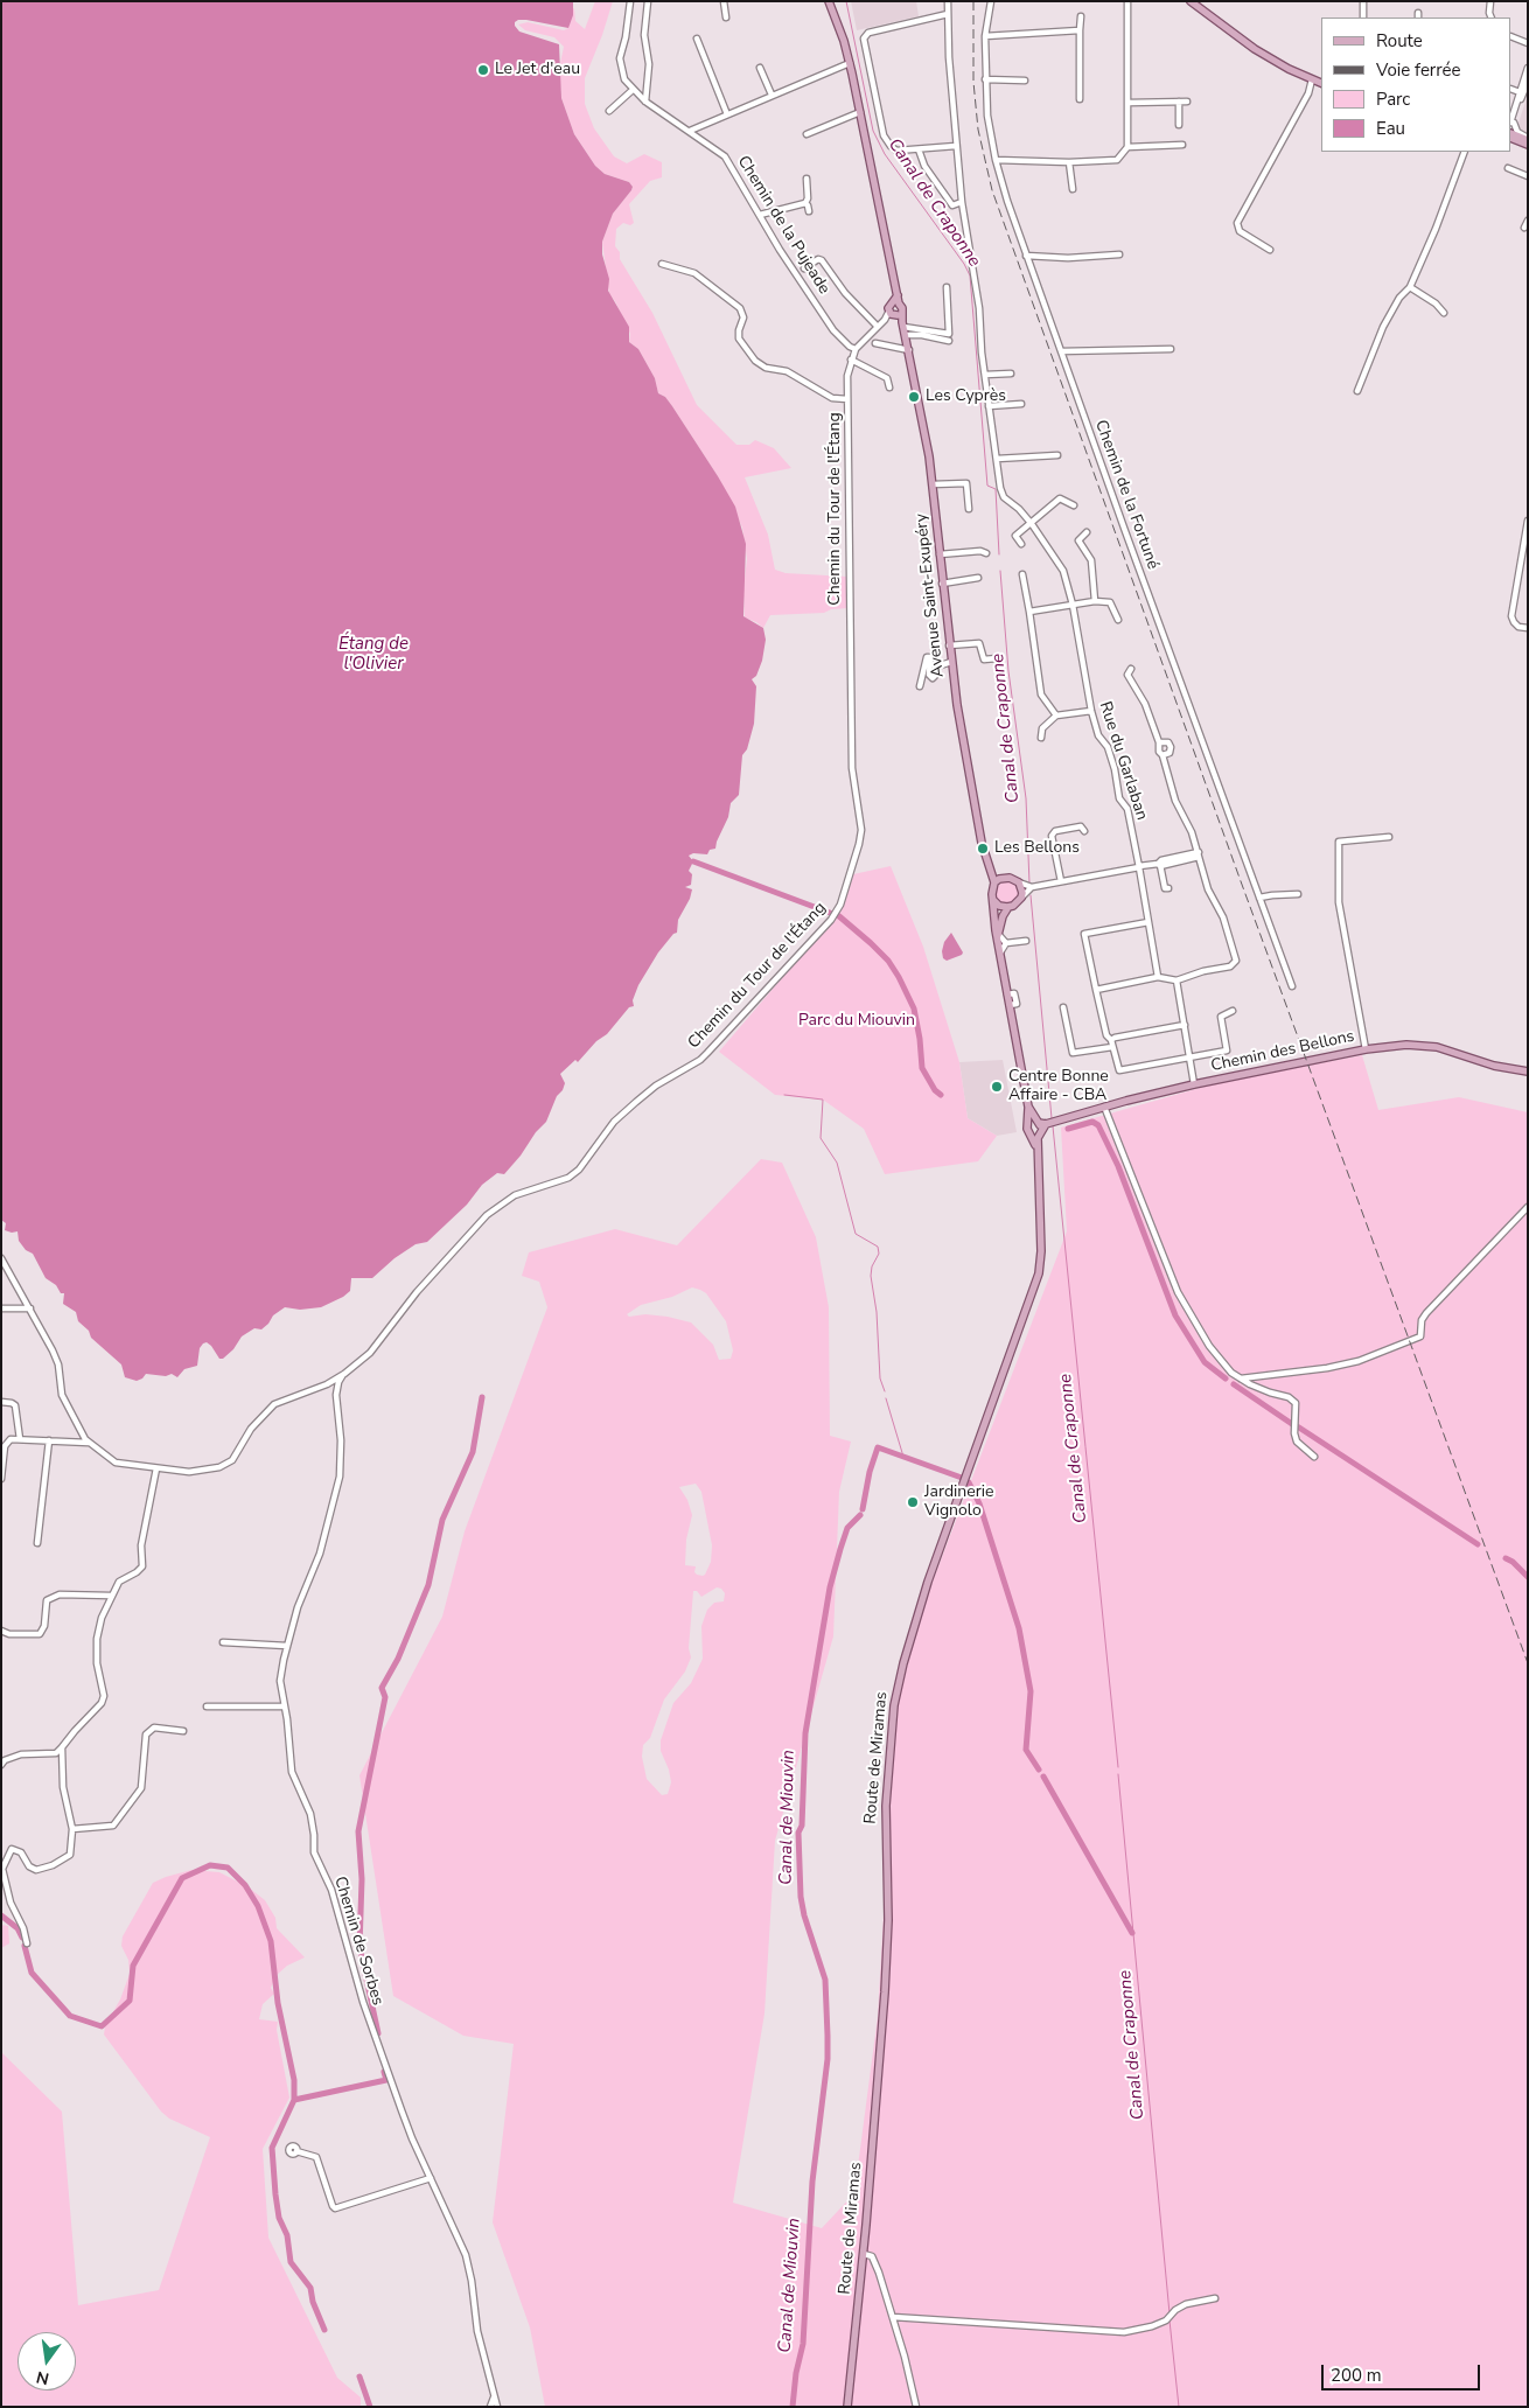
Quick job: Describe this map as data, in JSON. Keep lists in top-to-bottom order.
{
  "streets": {
    "main road": ["Avenue Saint-Exupéry", "Chemin des Bellons", "Route de Miramas"],
    "street": [
      "Chemin de la Pujeade",
      "Chemin de la Fortuné",
      "Chemin du Tour de l'Étang",
      "Rue du Garlaban",
      "Chemin de Sorbes"
    ]
  },
  "crossings": [
    ["Chemin de la Pujeade", "Chemin du Tour de l'Étang"],
    ["Chemin du Tour de l'Étang", "Avenue Saint-Exupéry"],
    ["Chemin du Tour de l'Étang", "Chemin de Sorbes"],
    ["Chemin des Bellons", "Route de Miramas"]
  ],
  "water": ["Canal de Craponne", "Étang de l'Olivier", "Canal de Miouvin"],
  "parks": ["Parc du Miouvin"],
  "places": [
    "Le Jet d'eau",
    "Les Cyprès",
    "Les Bellons",
    "Centre Bonne Affaire - CBA",
    "Jardinerie Vignolo"
  ],
  "legend": [
    "Route",
    "Voie ferrée",
    "Parc",
    "Eau"
  ],
  "scale_bar": "200 m",
  "north": "bottom"
}
